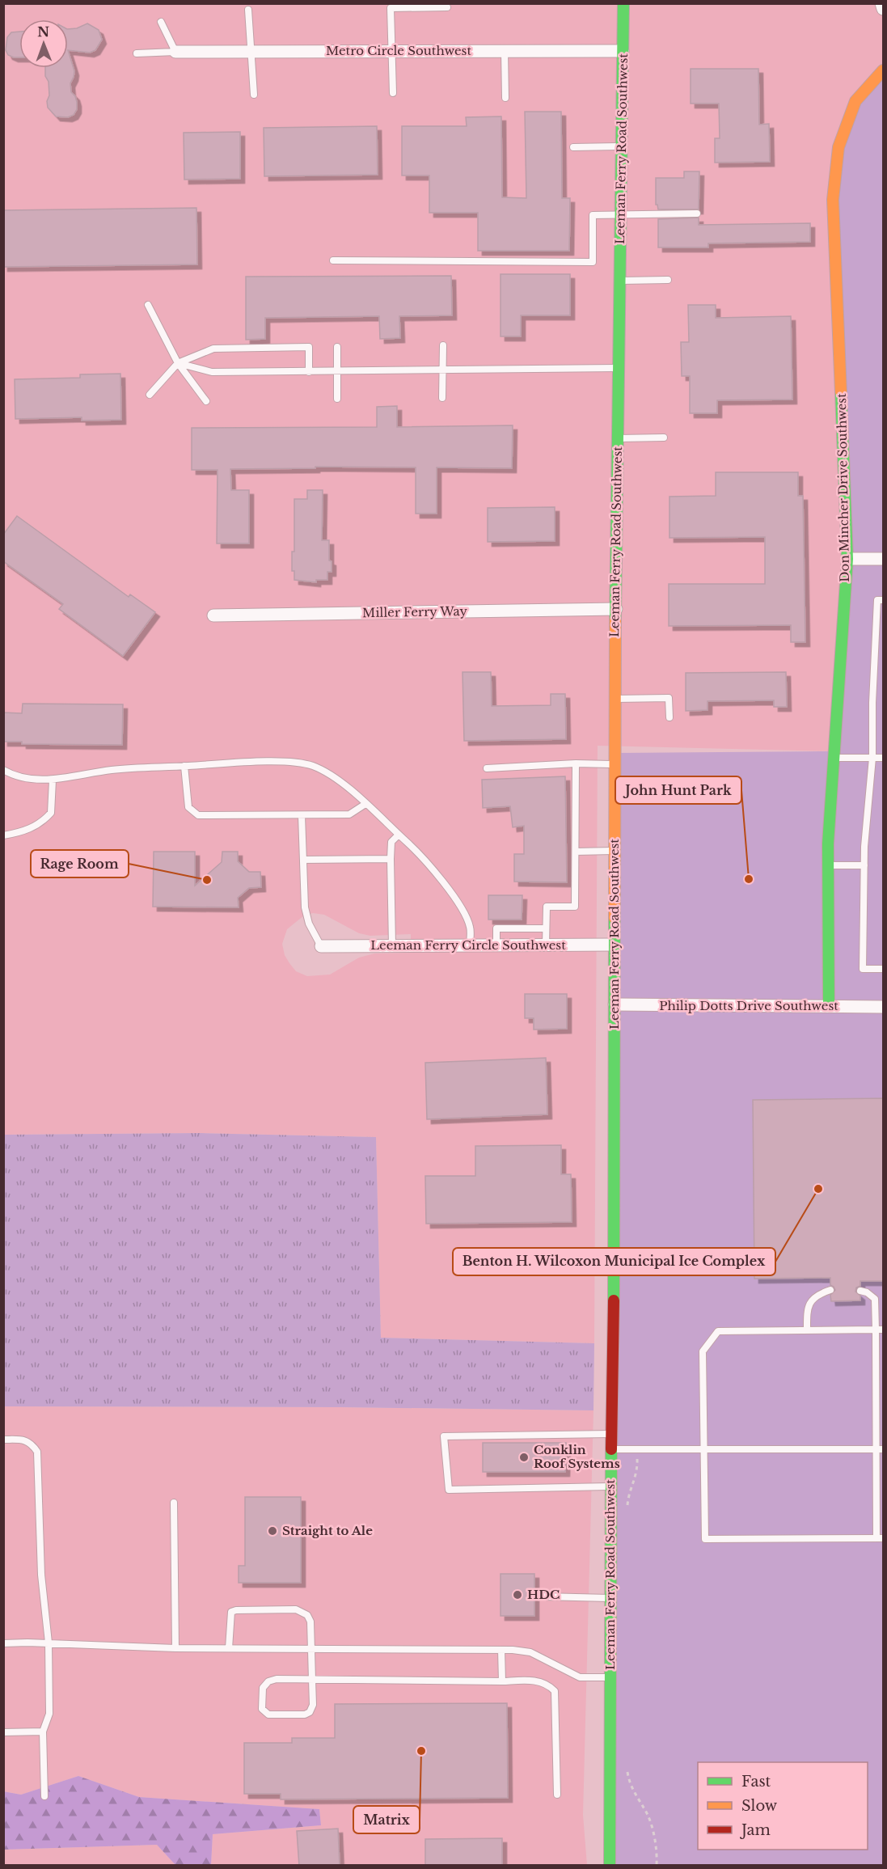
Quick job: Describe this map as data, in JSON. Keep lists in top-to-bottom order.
{
  "streets": {
    "street": [
      "Metro Circle Southwest",
      "Leeman Ferry Road Southwest",
      "Don Mincher Drive Southwest",
      "Miller Ferry Way",
      "Leeman Ferry Circle Southwest",
      "Philip Dotts Drive Southwest"
    ]
  },
  "crossings": [
    ["Metro Circle Southwest", "Leeman Ferry Road Southwest"],
    ["Leeman Ferry Road Southwest", "Miller Ferry Way"],
    ["Leeman Ferry Road Southwest", "Leeman Ferry Circle Southwest"],
    ["Leeman Ferry Road Southwest", "Philip Dotts Drive Southwest"],
    ["Don Mincher Drive Southwest", "Philip Dotts Drive Southwest"]
  ],
  "places": [
    "John Hunt Park",
    "Rage Room",
    "Benton H. Wilcoxon Municipal Ice Complex",
    "Conklin Roof Systems",
    "Straight to Ale",
    "HDC",
    "Matrix"
  ],
  "legend": ["Fast", "Slow", "Jam"],
  "north": "top"
}
